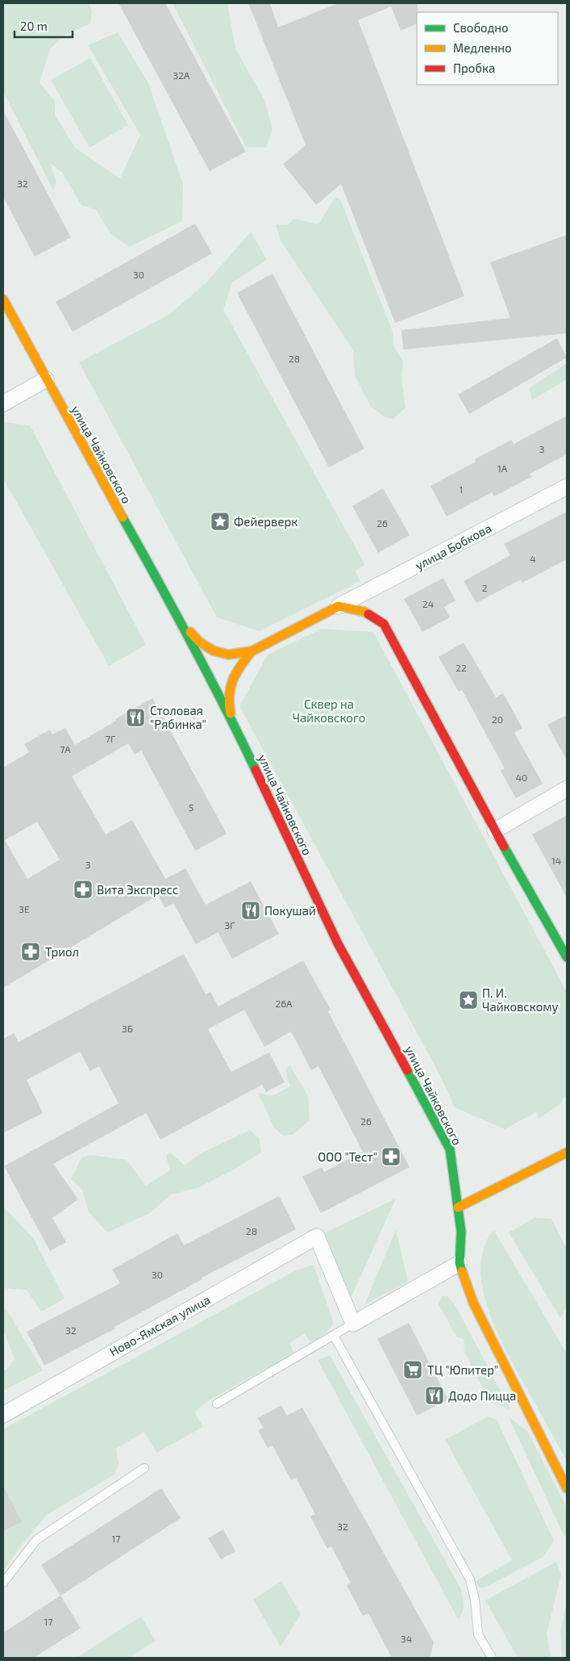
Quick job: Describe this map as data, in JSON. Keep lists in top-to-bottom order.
{
  "streets": {
    "main road": ["улица Чайковского"],
    "street": ["улица Бобкова", "Ново-Ямская улица"]
  },
  "crossings": [
    ["улица Чайковского", "улица Бобкова"]
  ],
  "parks": ["Сквер на Чайковского"],
  "places": {
    "place": ["Фейерверк", "П. И. Чайковскому"],
    "restaurant": ["Столовая \"Рябинка\"", "Покушай", "Додо Пицца"],
    "pharmacy": ["Вита Экспресс", "Триол", "ООО \"Тест\""],
    "supermarket": ["ТЦ \"Юпитер\""]
  },
  "house_numbers": [
    "32А",
    "32",
    "30",
    "28",
    "3",
    "1А",
    "1",
    "26",
    "4",
    "2",
    "24",
    "22",
    "20",
    "7Г",
    "7А",
    "40",
    "5",
    "14",
    "3",
    "3Е",
    "3Г",
    "26А",
    "3Б",
    "26",
    "28",
    "30",
    "32",
    "32",
    "17",
    "17",
    "34"
  ],
  "legend": ["Свободно", "Медленно", "Пробка"],
  "scale_bar": "20 m"
}
